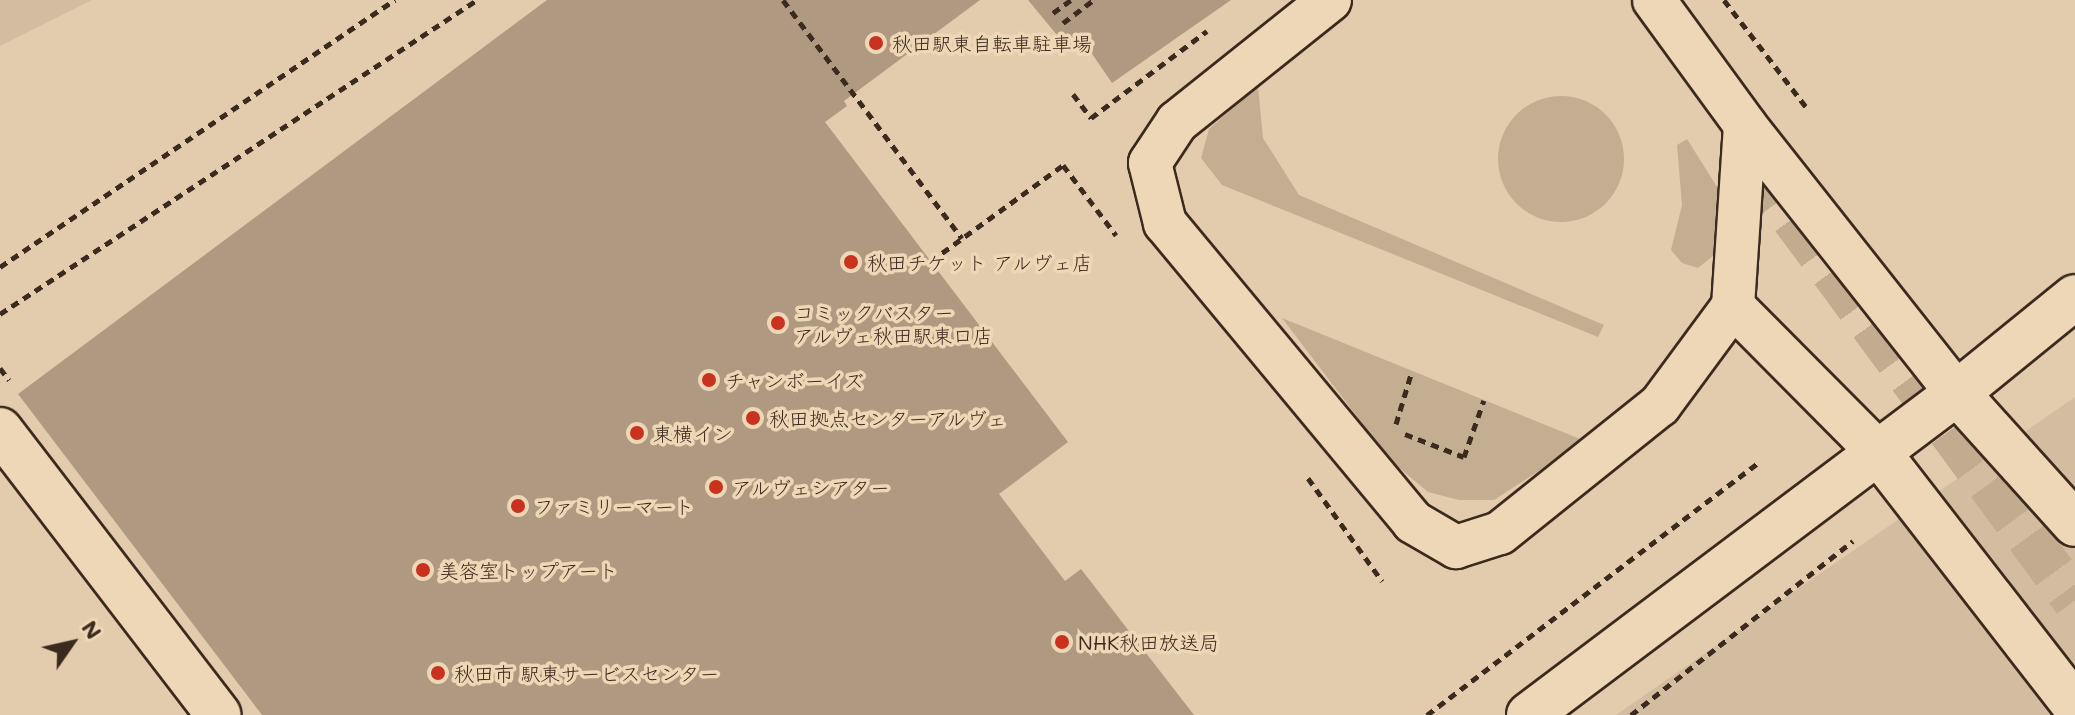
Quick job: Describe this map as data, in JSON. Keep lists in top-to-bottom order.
{
  "places": [
    "秋田駅東自転車駐車場",
    "秋田チケット アルヴェ店",
    "コミックバスター アルヴェ秋田駅東口店",
    "チャンボーイズ",
    "秋田拠点センターアルヴェ",
    "東横イン",
    "アルヴェシアター",
    "ファミリーマート",
    "美容室トップアート",
    "NHK秋田放送局",
    "秋田市 駅東サービスセンター"
  ],
  "north": "top right"
}
